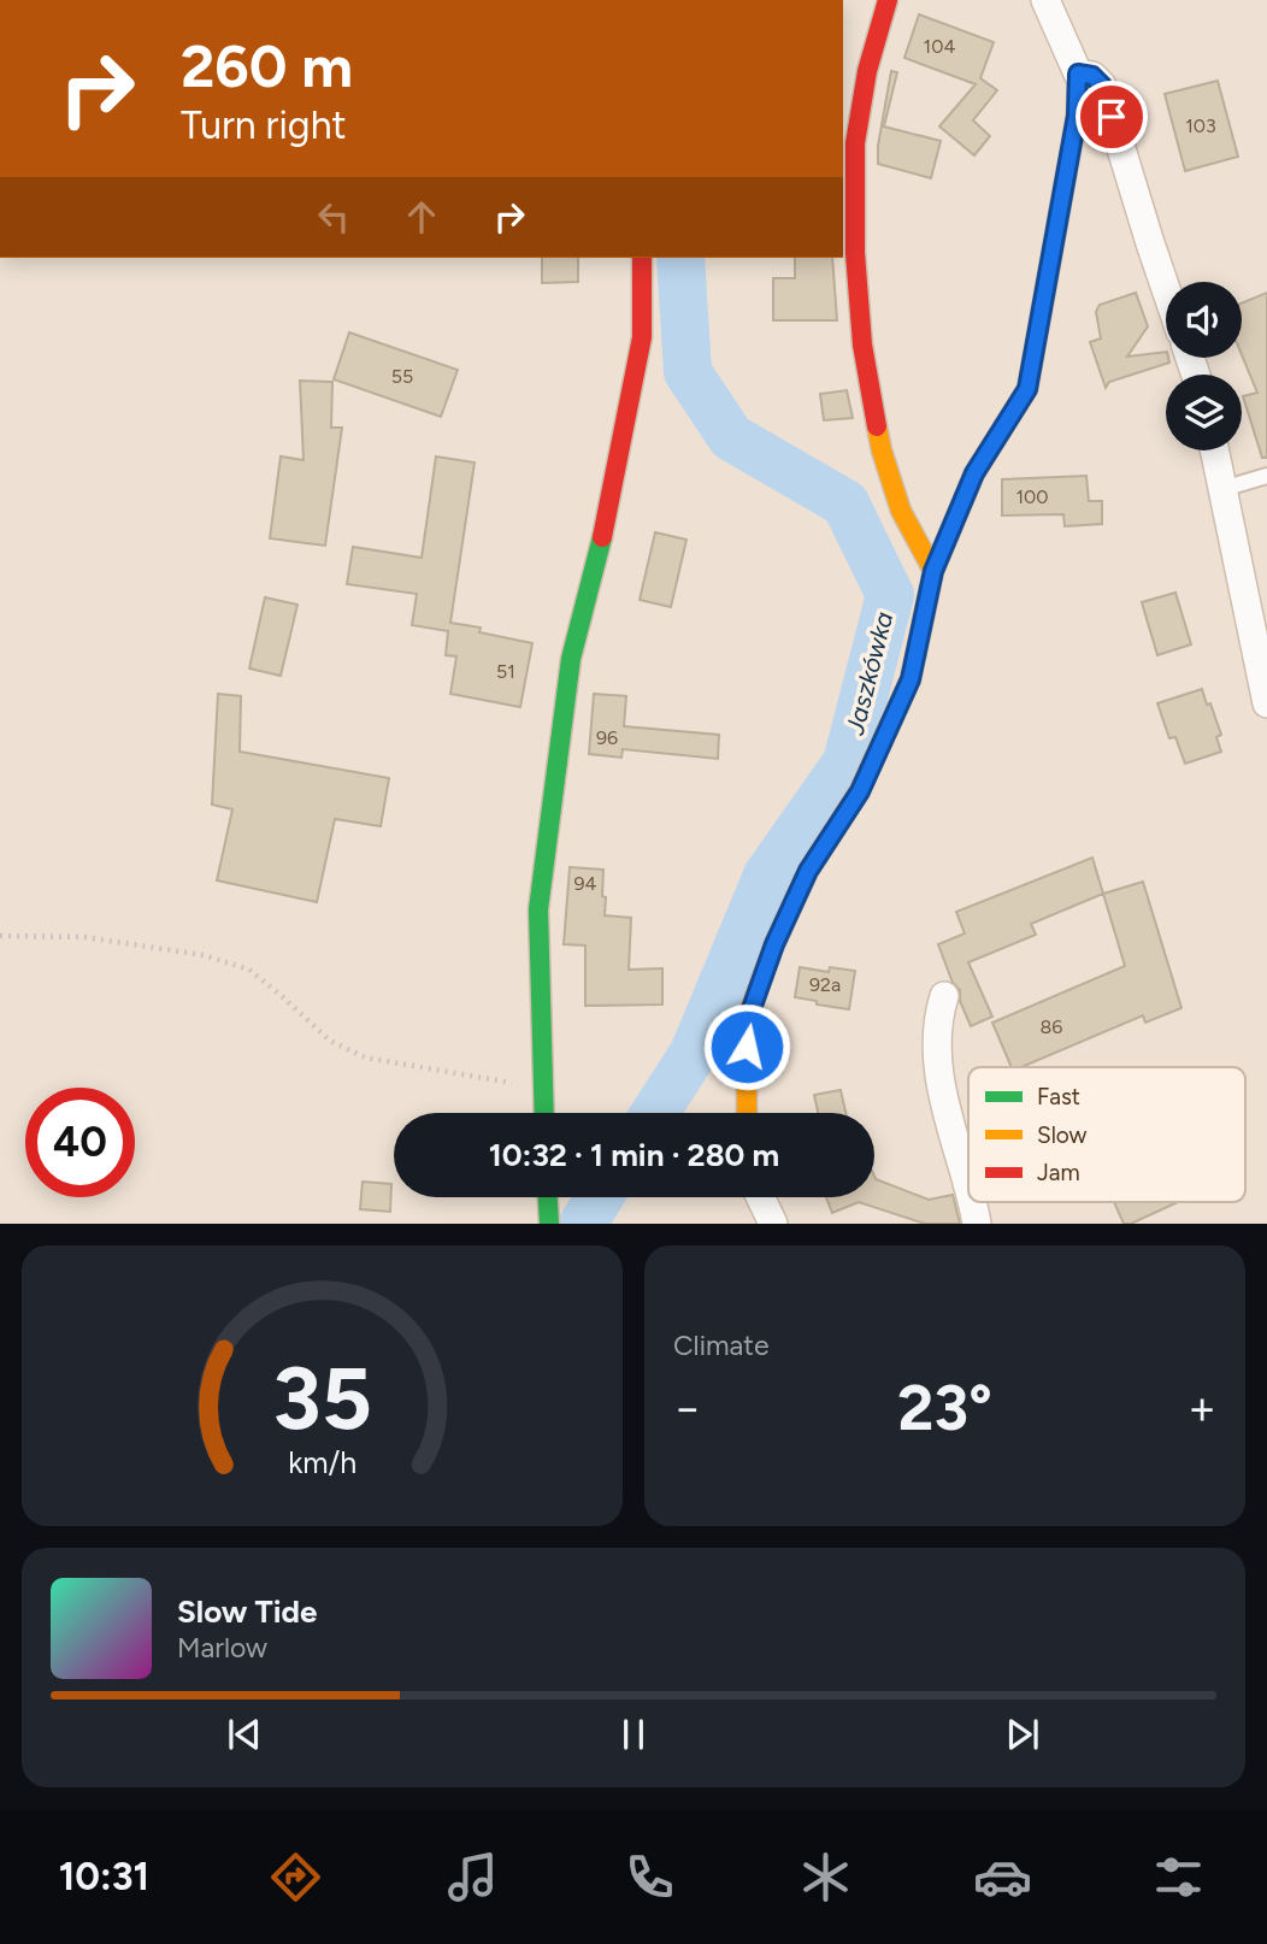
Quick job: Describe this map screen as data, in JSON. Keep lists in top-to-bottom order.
{
  "water": ["Jaszkówka"],
  "house_numbers": [
    "104",
    "103",
    "55",
    "100",
    "51",
    "96",
    "94",
    "92a",
    "86"
  ],
  "legend": ["Fast", "Slow", "Jam"],
  "page": {
    "turn": ["260 m", "Turn right"],
    "limit": "40",
    "trip": "10:32 · 1 min · 280 m",
    "tile": "Climate",
    "heat": ["−", "23°", "+"],
    "song": ["Slow Tide", "Marlow"],
    "tabs": "10:31",
    "gauge": ["35", "km/h"]
  }
}
